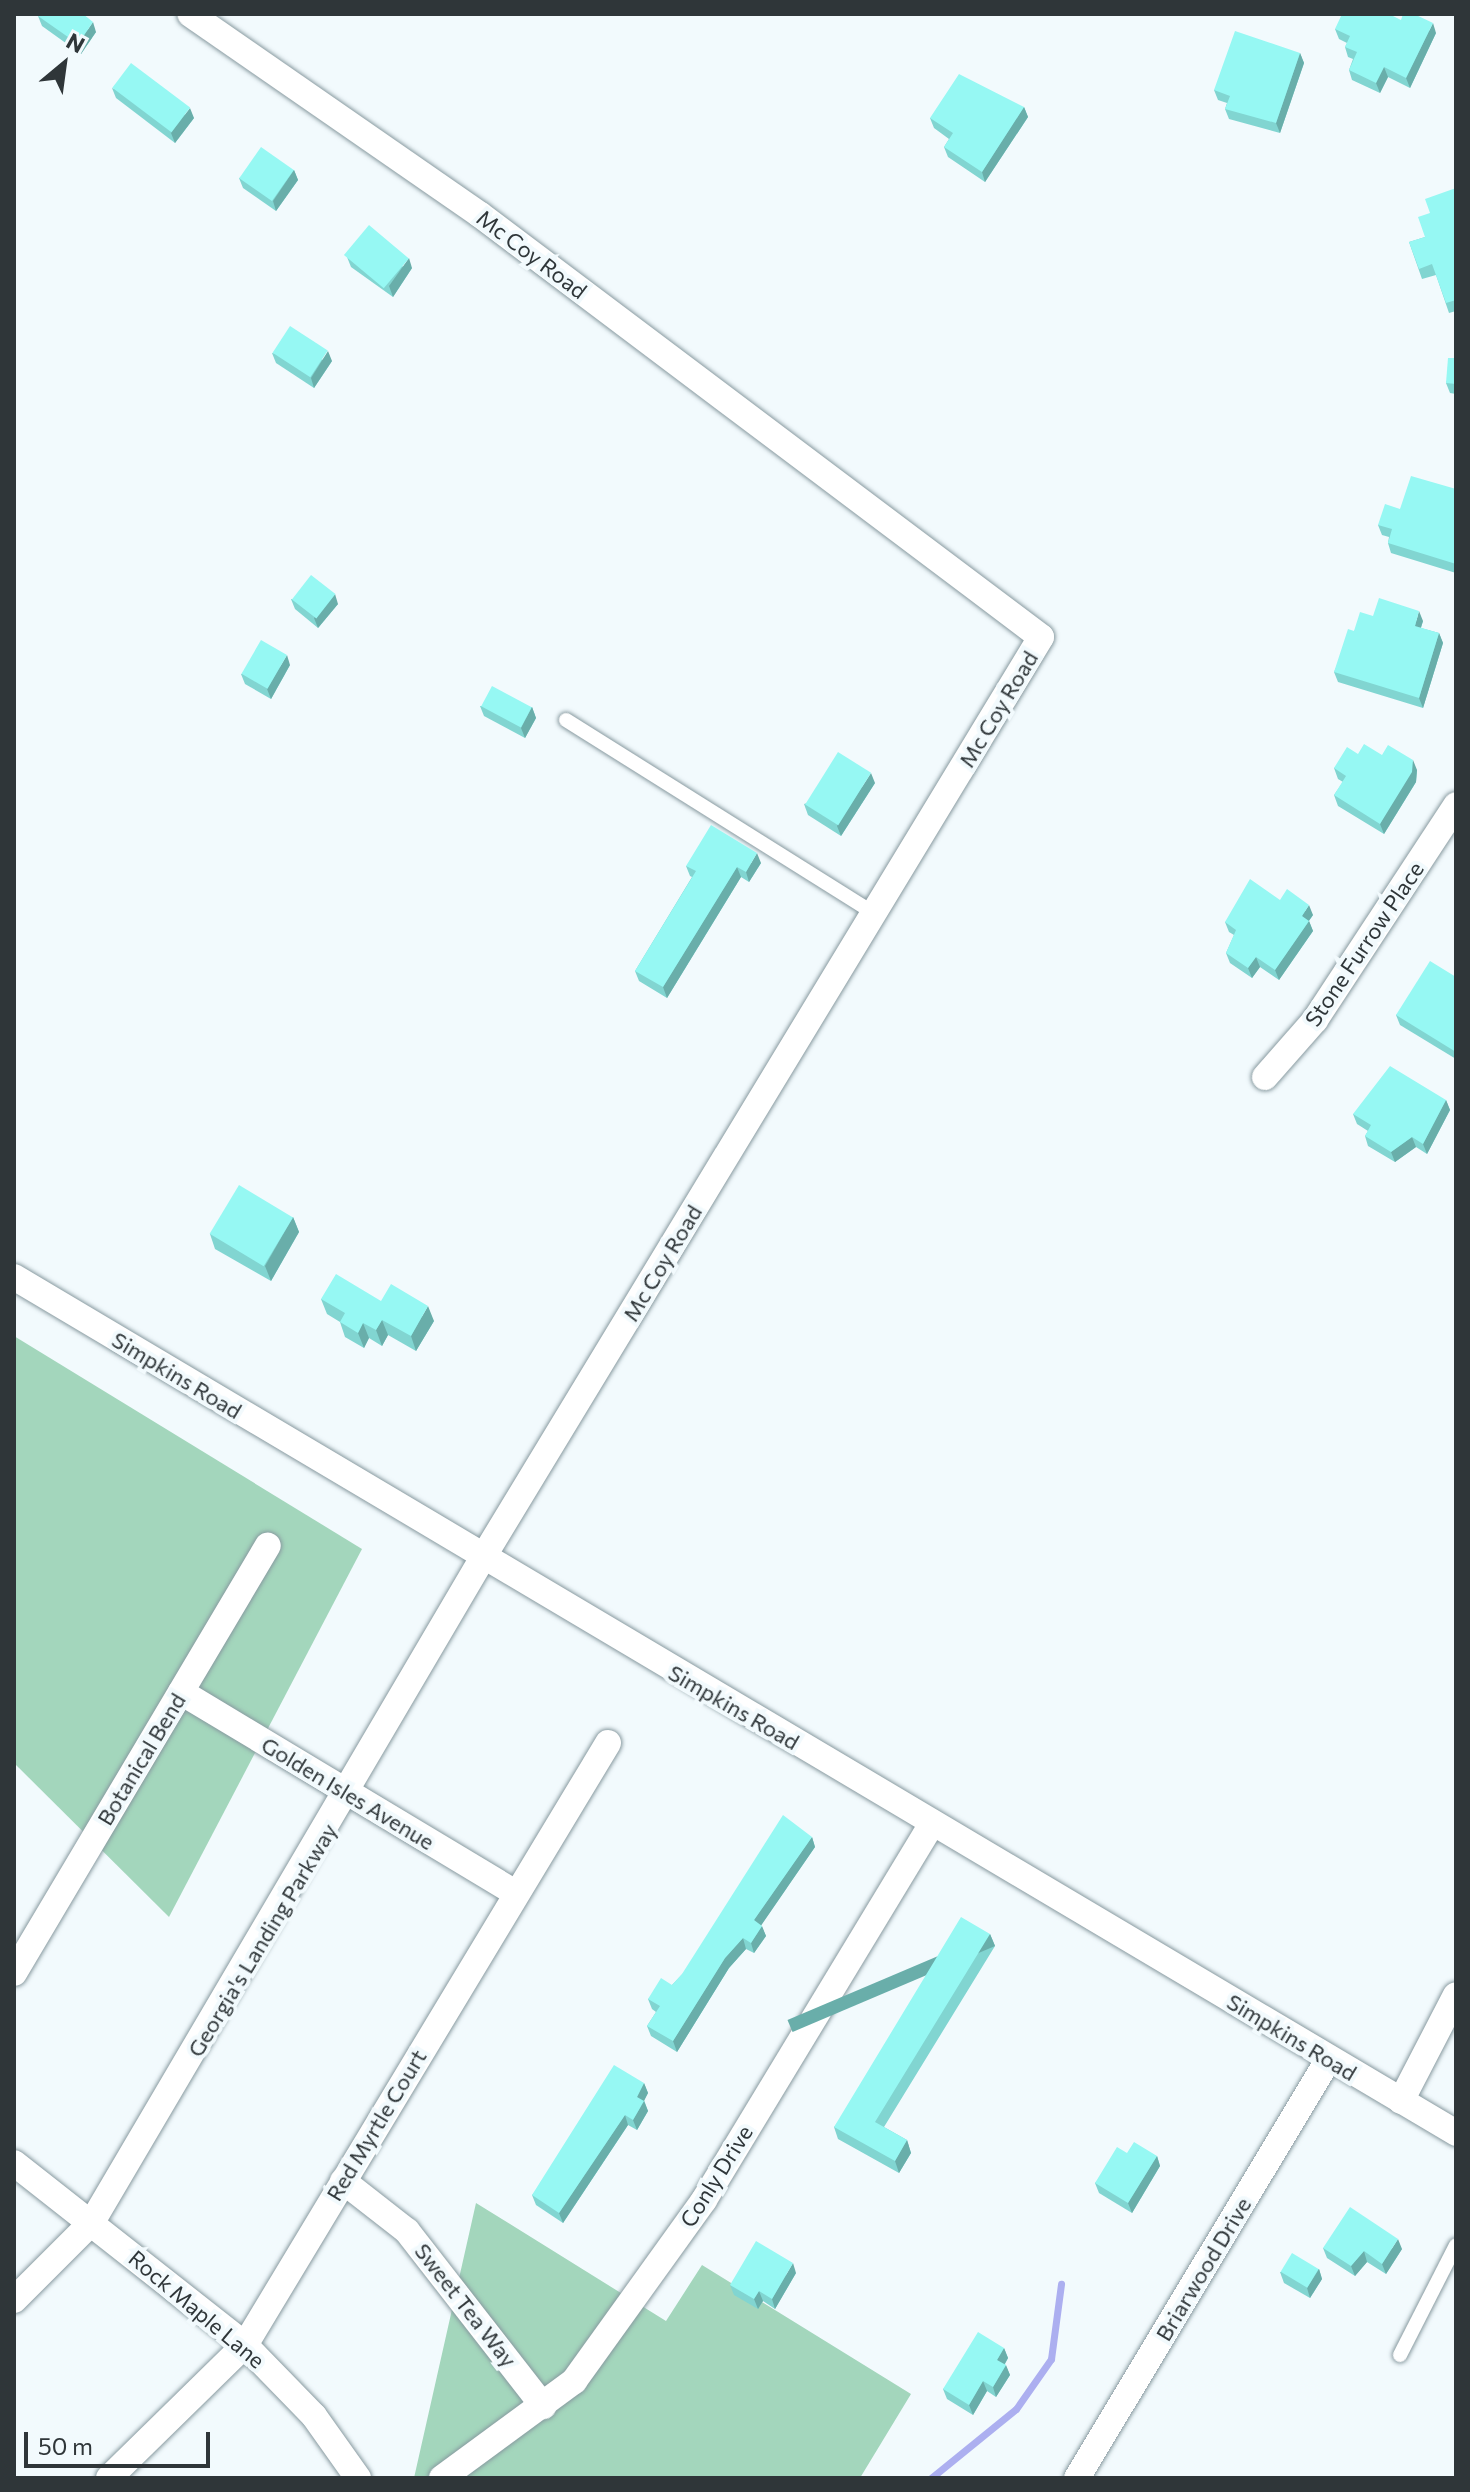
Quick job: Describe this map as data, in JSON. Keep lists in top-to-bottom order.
{
  "streets": {
    "street": [
      "Mc Coy Road",
      "Stone Furrow Place",
      "Simpkins Road",
      "Botanical Bend",
      "Golden Isles Avenue",
      "Georgia's Landing Parkway",
      "Red Myrtle Court",
      "Conly Drive",
      "Briarwood Drive",
      "Sweet Tea Way",
      "Rock Maple Lane"
    ]
  },
  "crossings": [
    ["Mc Coy Road", "Simpkins Road"],
    ["Mc Coy Road", "Georgia's Landing Parkway"],
    ["Simpkins Road", "Georgia's Landing Parkway"],
    ["Simpkins Road", "Conly Drive"],
    ["Simpkins Road", "Briarwood Drive"],
    ["Botanical Bend", "Golden Isles Avenue"],
    ["Golden Isles Avenue", "Georgia's Landing Parkway"],
    ["Golden Isles Avenue", "Red Myrtle Court"],
    ["Georgia's Landing Parkway", "Rock Maple Lane"],
    ["Red Myrtle Court", "Sweet Tea Way"],
    ["Red Myrtle Court", "Rock Maple Lane"],
    ["Conly Drive", "Sweet Tea Way"]
  ],
  "scale_bar": "50 m",
  "north": "top right"
}
